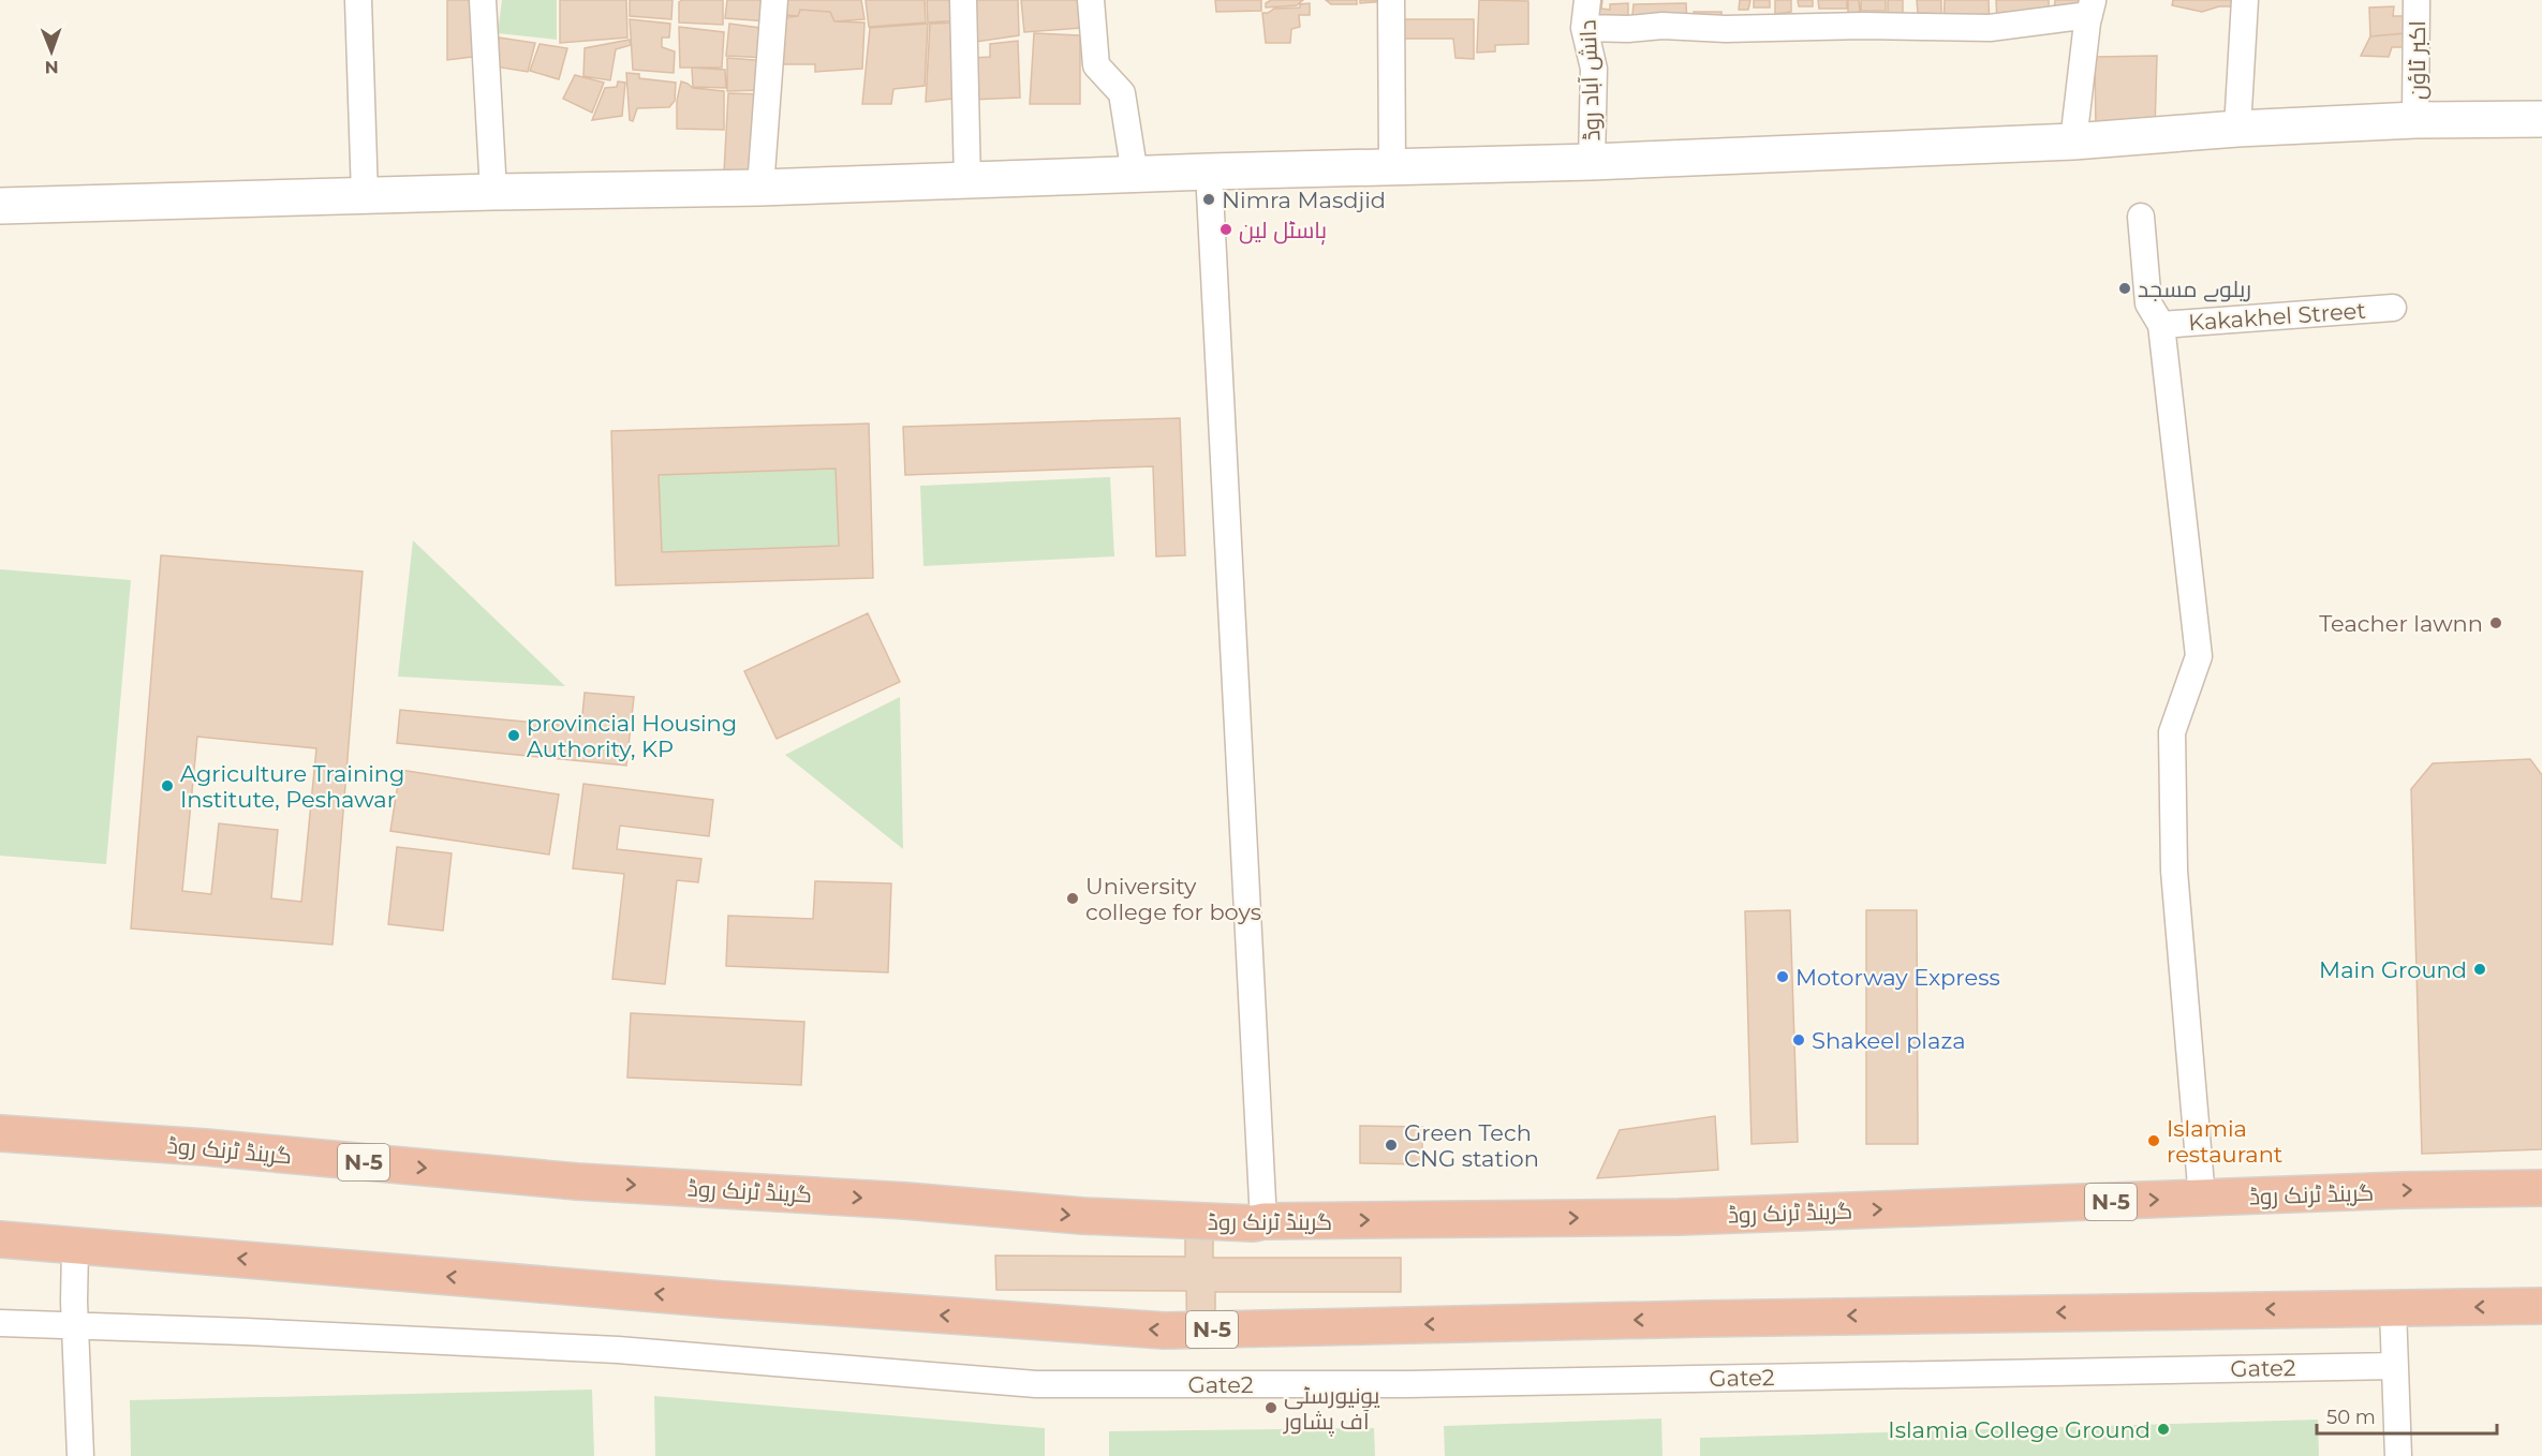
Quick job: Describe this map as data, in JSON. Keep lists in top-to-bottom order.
{
  "streets": {
    "highway": ["گرینڈ ٹرنک روڈ", "N-5"],
    "street": [
      "اکبر ٹاؤن",
      "دانش آباد روڈ",
      "Kakakhel Street",
      "Gate2"
    ]
  },
  "places": [
    "Nimra Masdjid",
    "ہاسٹل لین",
    "ریلوے مسجد",
    "Teacher lawnn",
    "provincial Housing Authority, KP",
    "Agriculture Training Institute, Peshawar",
    "University college for boys",
    "Main Ground",
    "Motorway Express",
    "Shakeel plaza",
    "Islamia restaurant",
    "Green Tech CNG station",
    "یونیورسٹی آف پشاور",
    "Islamia College Ground"
  ],
  "scale_bar": "50 m",
  "north": "bottom"
}
